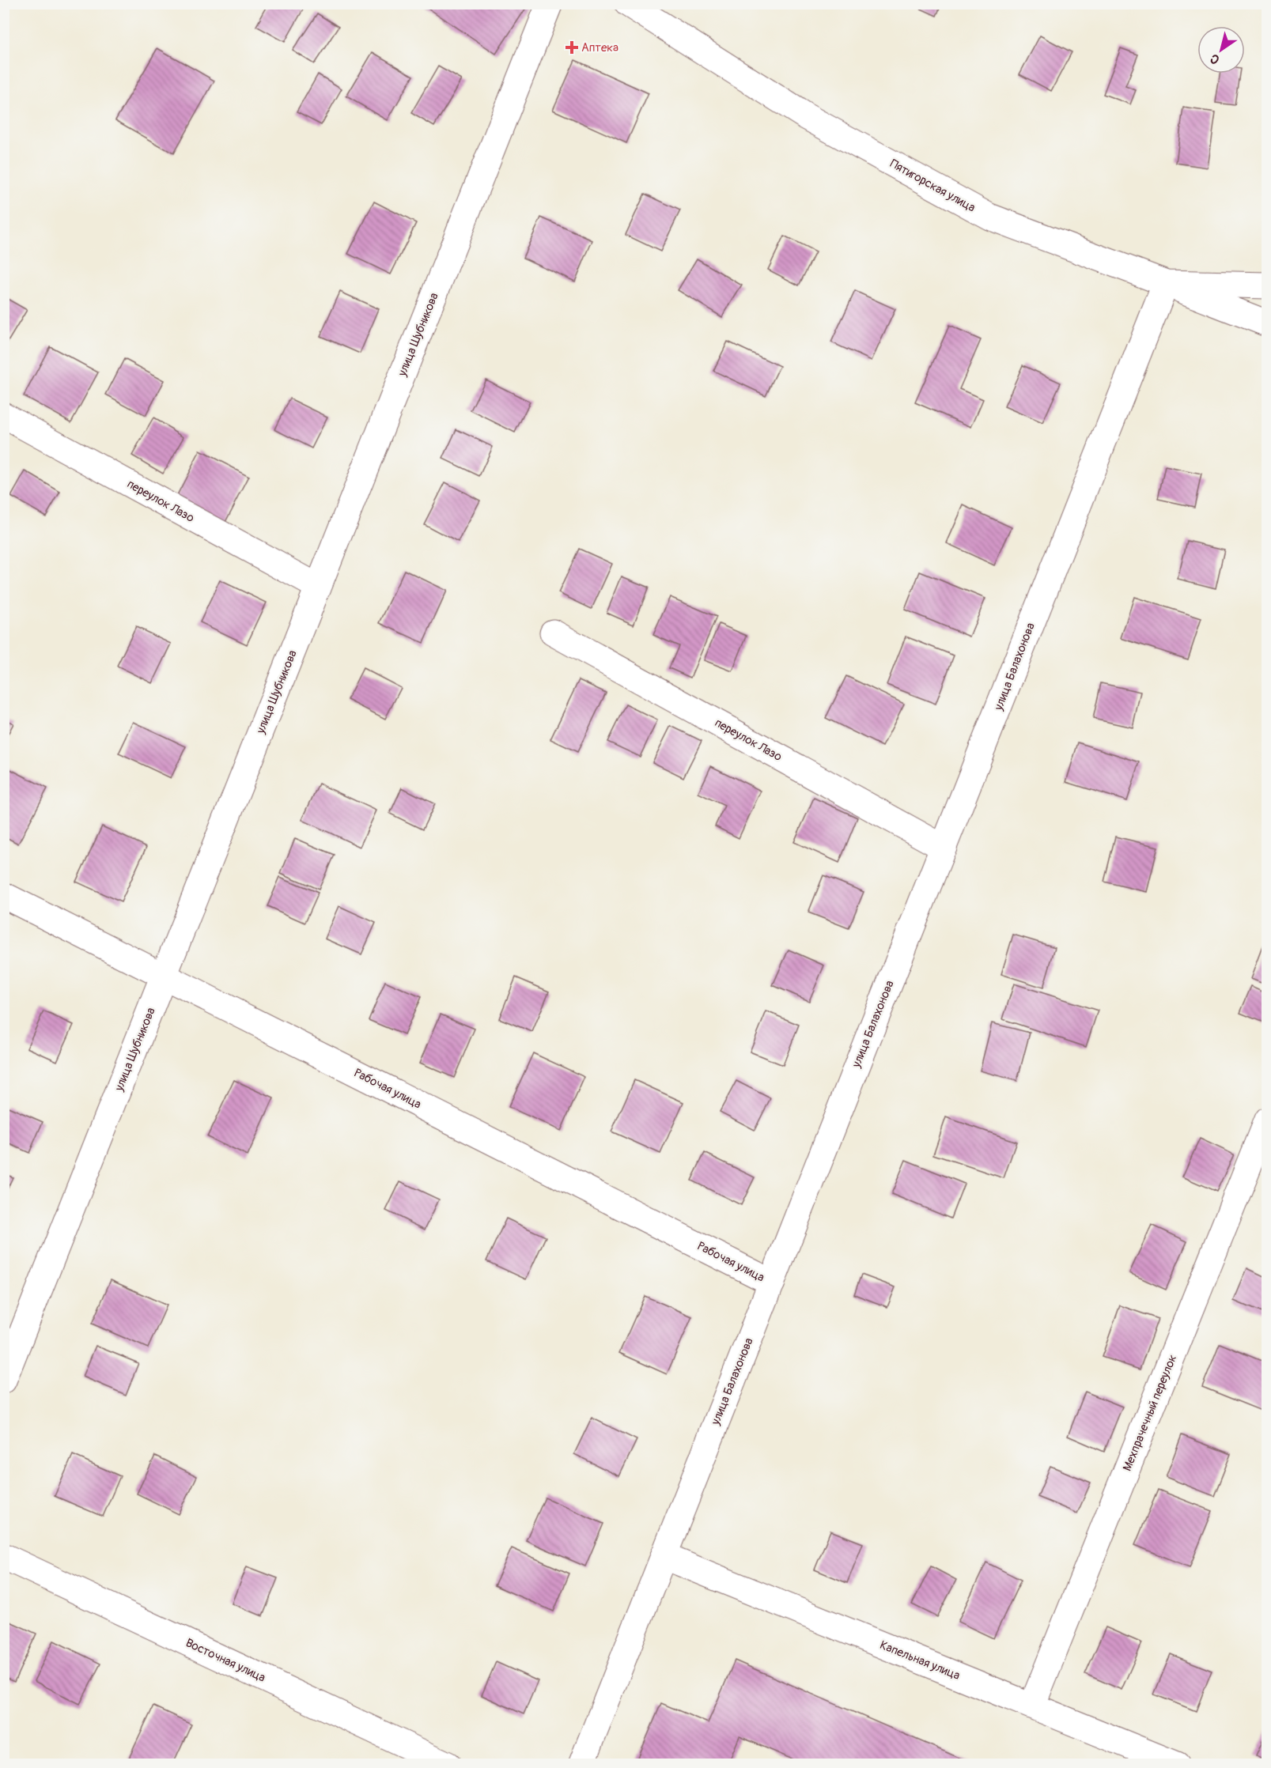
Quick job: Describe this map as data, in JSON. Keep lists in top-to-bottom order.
{
  "streets": {
    "street": [
      "Пятигорская улица",
      "улица Шубникова",
      "переулок Лазо",
      "улица Балахонова",
      "Рабочая улица",
      "Мехпрачечный переулок",
      "Восточная улица",
      "Капельная улица"
    ]
  },
  "crossings": [
    ["Пятигорская улица", "улица Балахонова"],
    ["улица Шубникова", "переулок Лазо"],
    ["улица Шубникова", "Рабочая улица"],
    ["переулок Лазо", "улица Балахонова"],
    ["улица Балахонова", "Рабочая улица"],
    ["улица Балахонова", "Капельная улица"],
    ["Мехпрачечный переулок", "Капельная улица"]
  ],
  "places": {
    "health": ["Аптека"]
  },
  "north": "bottom left"
}
